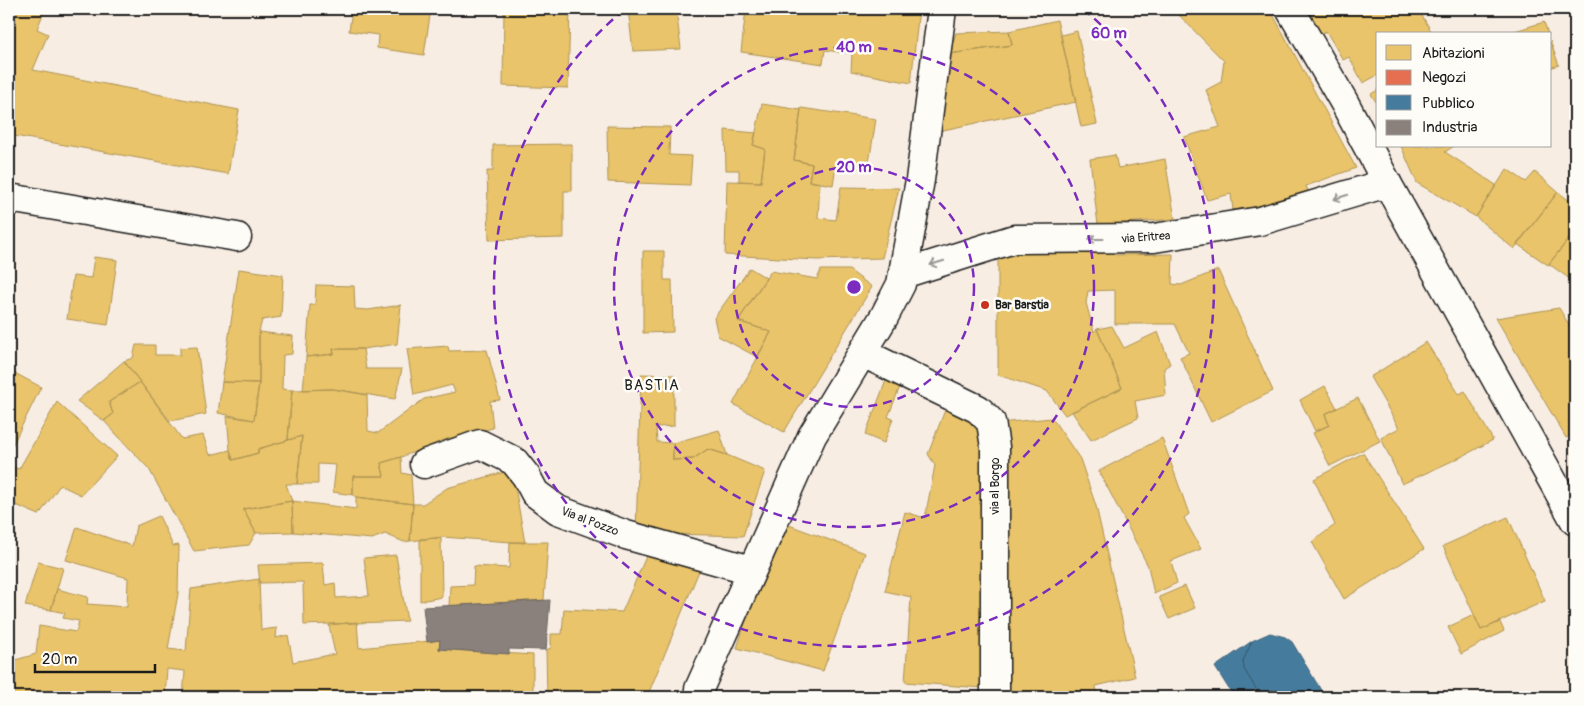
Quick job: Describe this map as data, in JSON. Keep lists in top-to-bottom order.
{
  "streets": {
    "street": ["via Eritrea", "via al Borgo", "Via al Pozzo"]
  },
  "one_way": ["via Eritrea"],
  "districts": ["BASTIA"],
  "places": ["Bar Barstia"],
  "legend": [
    "Abitazioni",
    "Negozi",
    "Pubblico",
    "Industria"
  ],
  "scale_bar": "20 m",
  "rings": ["60 m", "40 m", "20 m"]
}
